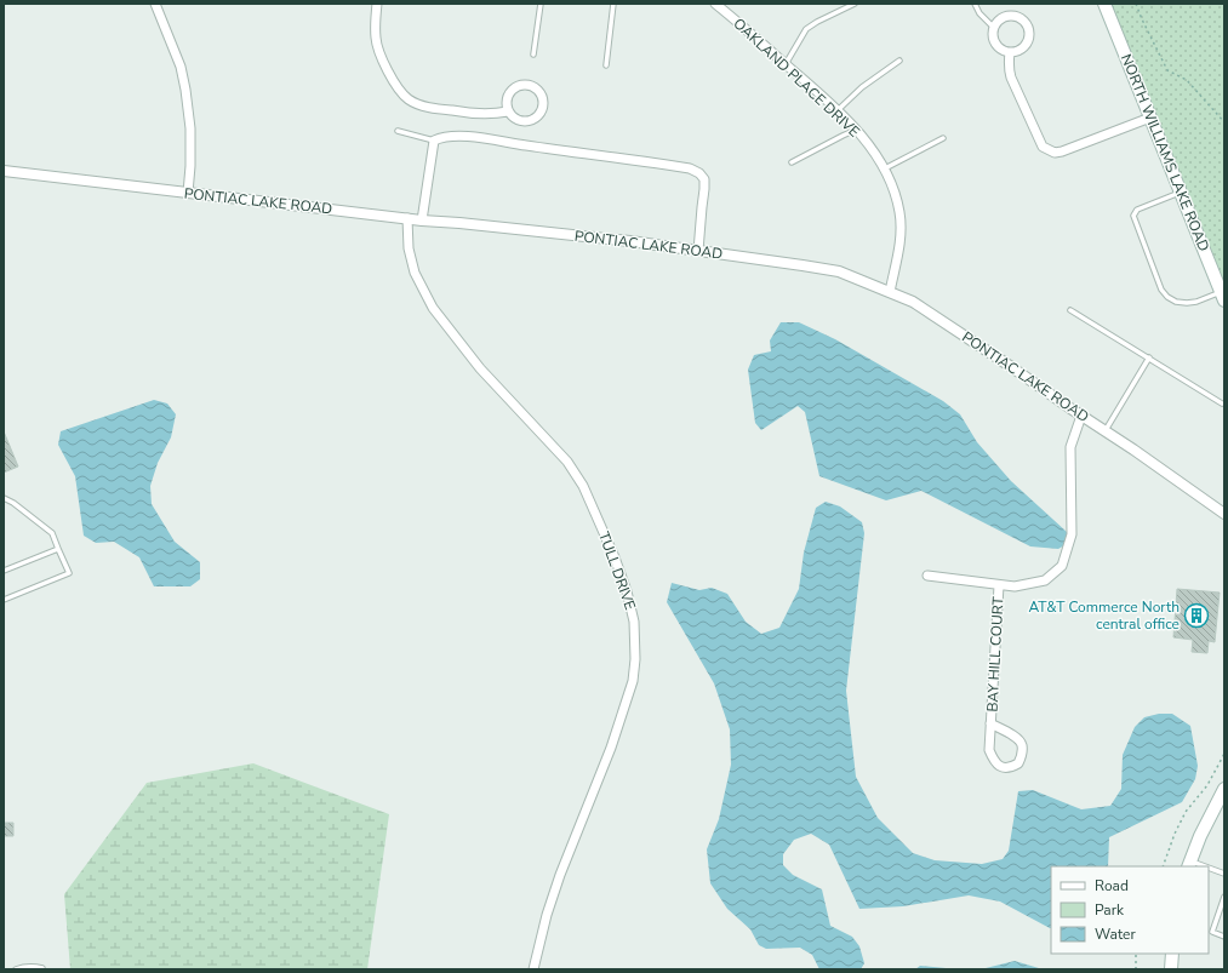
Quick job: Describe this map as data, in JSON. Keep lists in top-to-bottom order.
{
  "streets": {
    "main road": ["NORTH WILLIAMS LAKE ROAD"],
    "street": [
      "OAKLAND PLACE DRIVE",
      "PONTIAC LAKE ROAD",
      "TULL DRIVE",
      "BAY HILL COURT"
    ]
  },
  "crossings": [
    ["OAKLAND PLACE DRIVE", "PONTIAC LAKE ROAD"],
    ["PONTIAC LAKE ROAD", "TULL DRIVE"]
  ],
  "places": {
    "building": ["AT&T Commerce North central office"]
  },
  "legend": ["Road", "Park", "Water"]
}
